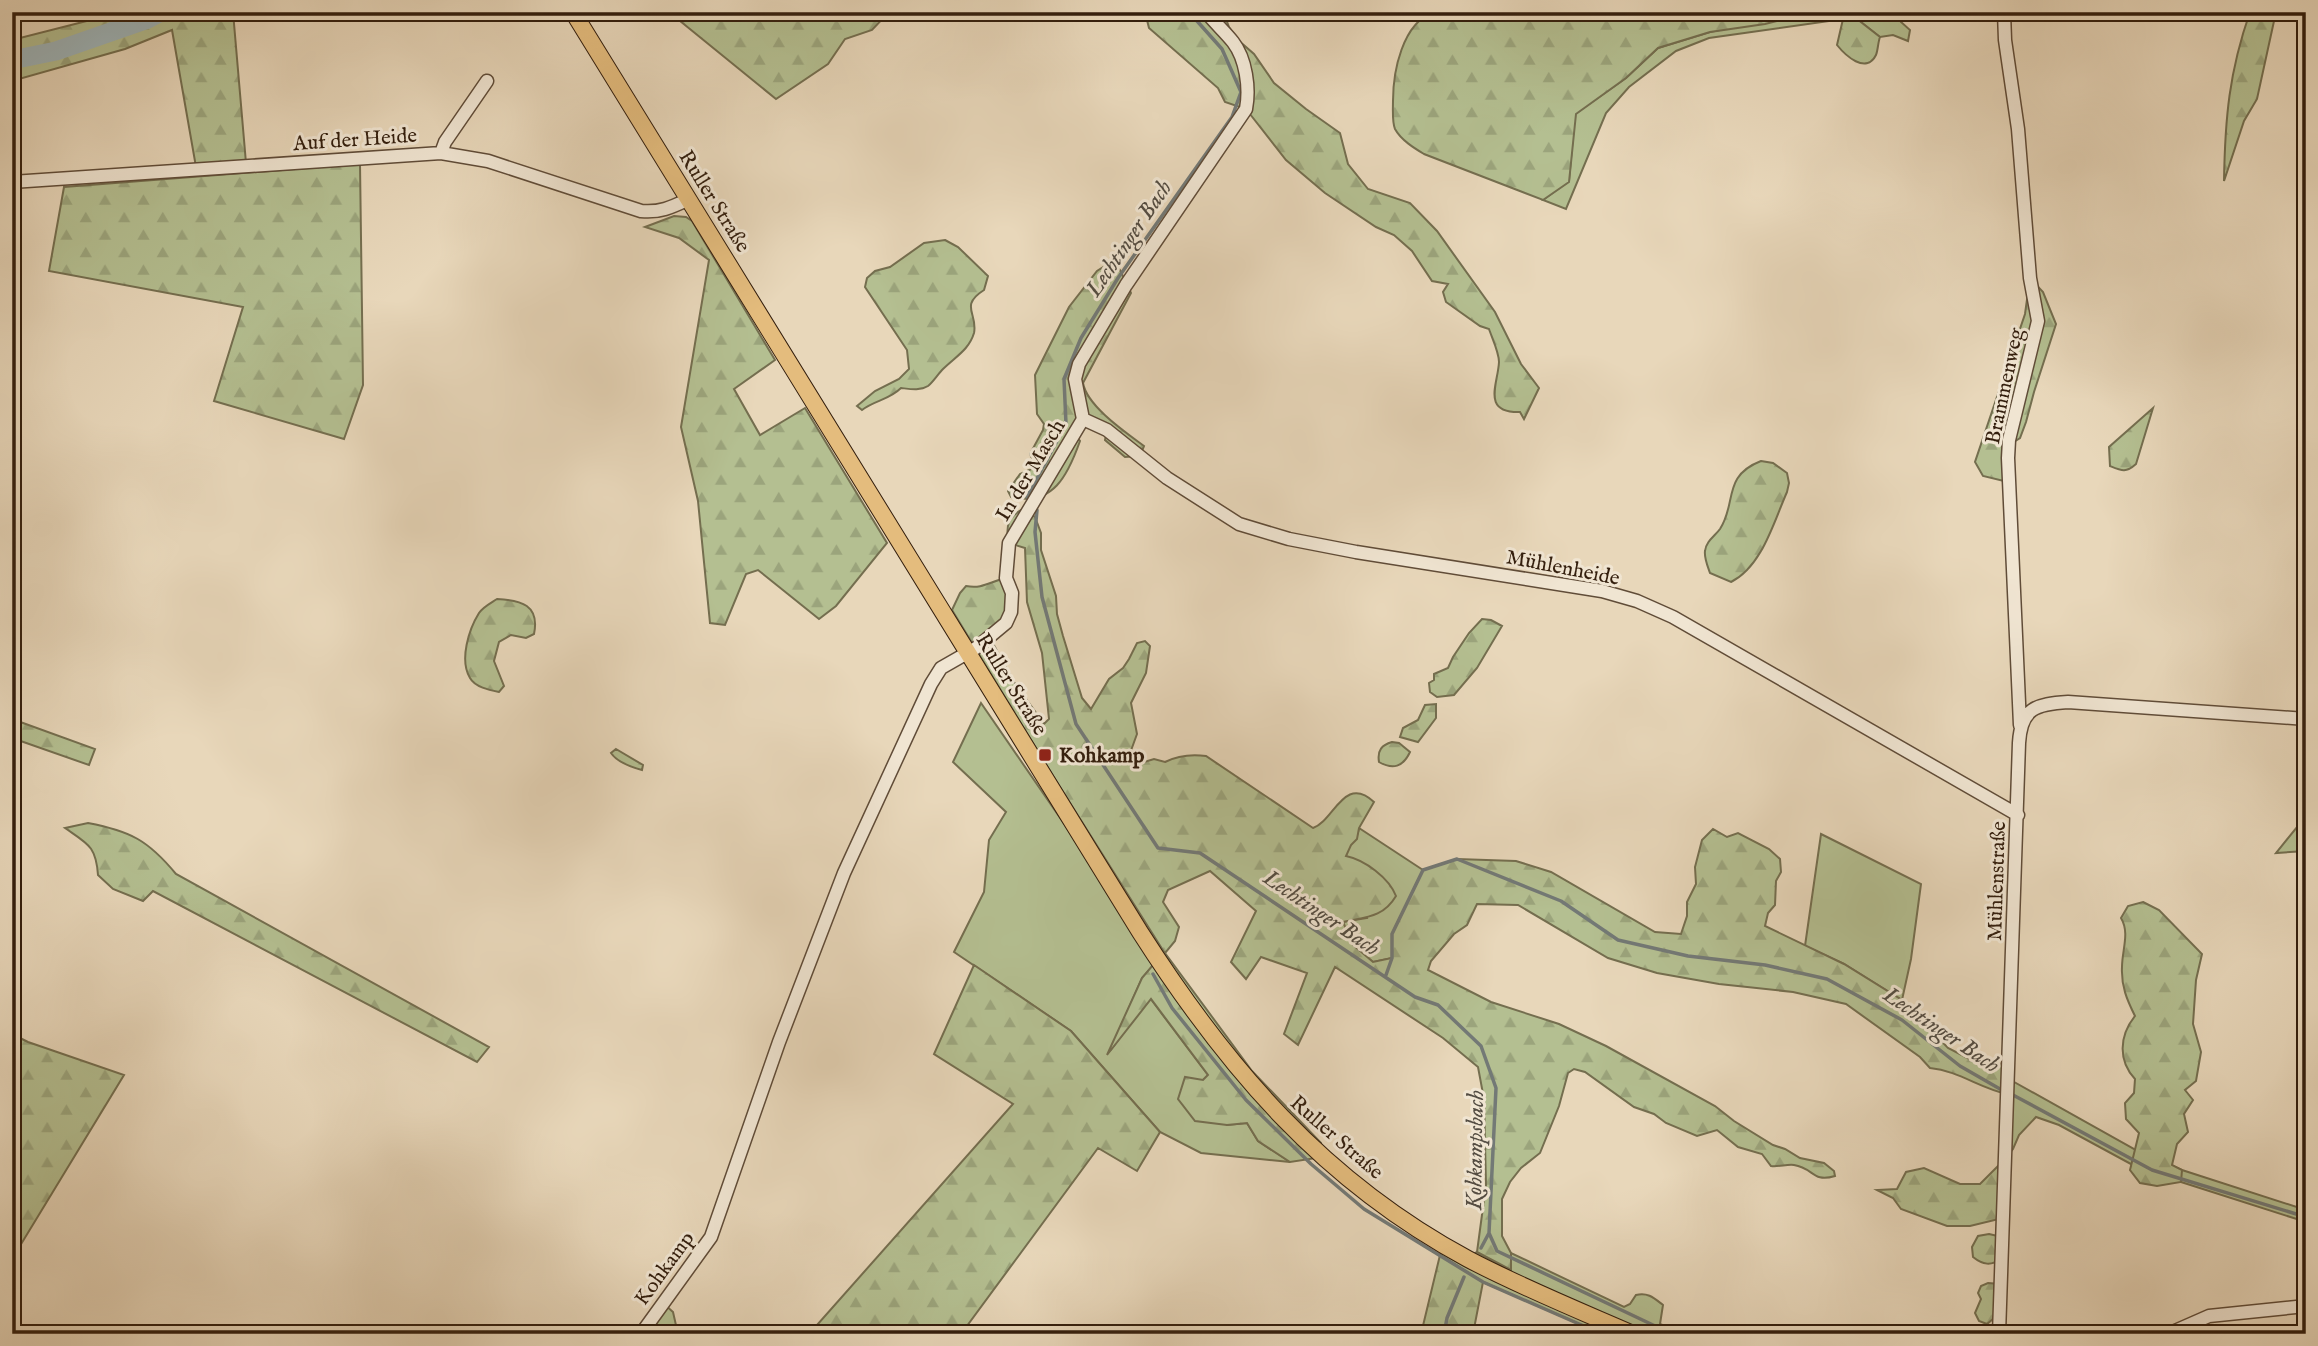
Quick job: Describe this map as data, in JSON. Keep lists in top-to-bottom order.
{
  "streets": {
    "main road": ["Ruller Straße"],
    "street": [
      "Auf der Heide",
      "Brammenweg",
      "In der Masch",
      "Mühlenheide",
      "Mühlenstraße",
      "Kohkamp"
    ]
  },
  "crossings": [
    ["Auf der Heide", "Ruller Straße"],
    ["Ruller Straße", "In der Masch"],
    ["Ruller Straße", "Kohkamp"],
    ["Brammenweg", "Mühlenstraße"],
    ["In der Masch", "Mühlenheide"],
    ["In der Masch", "Kohkamp"],
    ["Mühlenheide", "Mühlenstraße"]
  ],
  "water": ["Lechtinger Bach", "Kohkampsbach"],
  "places": {
    "transit": ["Kohkamp"]
  }
}
